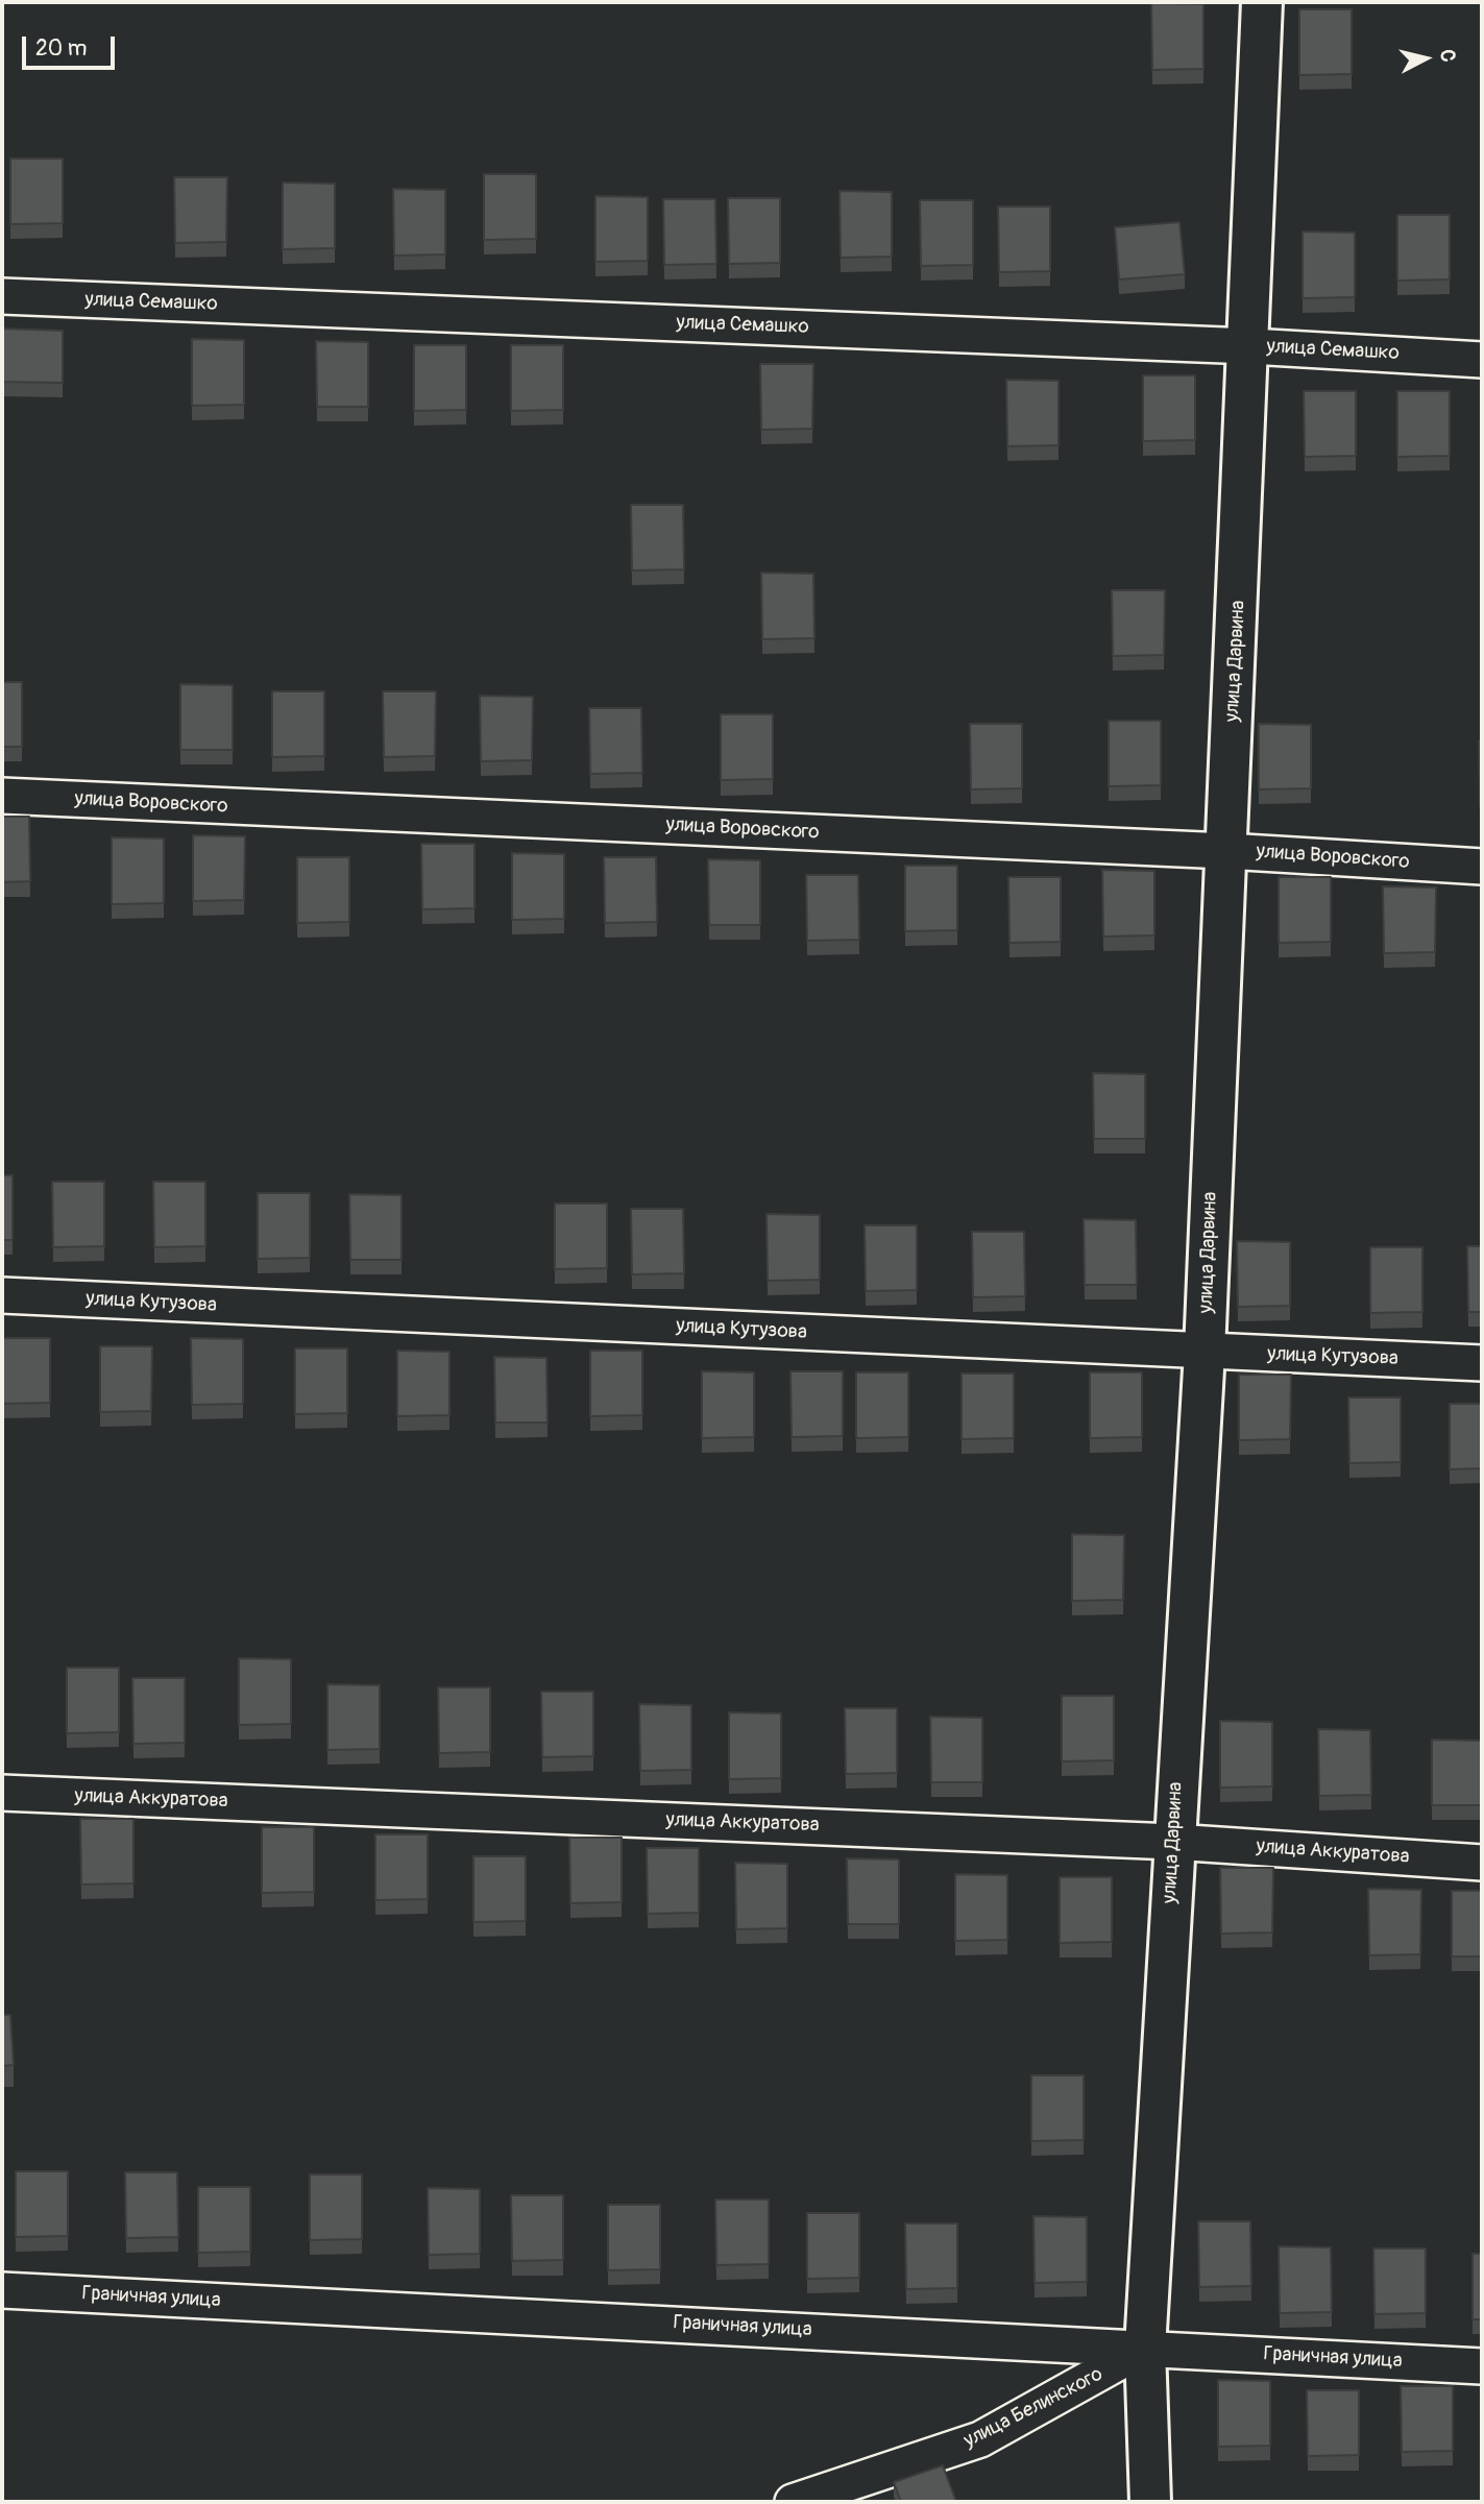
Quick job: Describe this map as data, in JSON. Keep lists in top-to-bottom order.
{
  "streets": {
    "street": [
      "улица Семашко",
      "улица Дарвина",
      "улица Воровского",
      "улица Кутузова",
      "улица Аккуратова",
      "Граничная улица",
      "улица Белинского"
    ]
  },
  "crossings": [
    ["улица Семашко", "улица Дарвина"],
    ["улица Дарвина", "улица Воровского"],
    ["улица Дарвина", "улица Кутузова"],
    ["улица Дарвина", "улица Аккуратова"],
    ["улица Дарвина", "Граничная улица"],
    ["улица Дарвина", "улица Белинского"],
    ["Граничная улица", "улица Белинского"]
  ],
  "scale_bar": "20 m",
  "north": "right"
}
